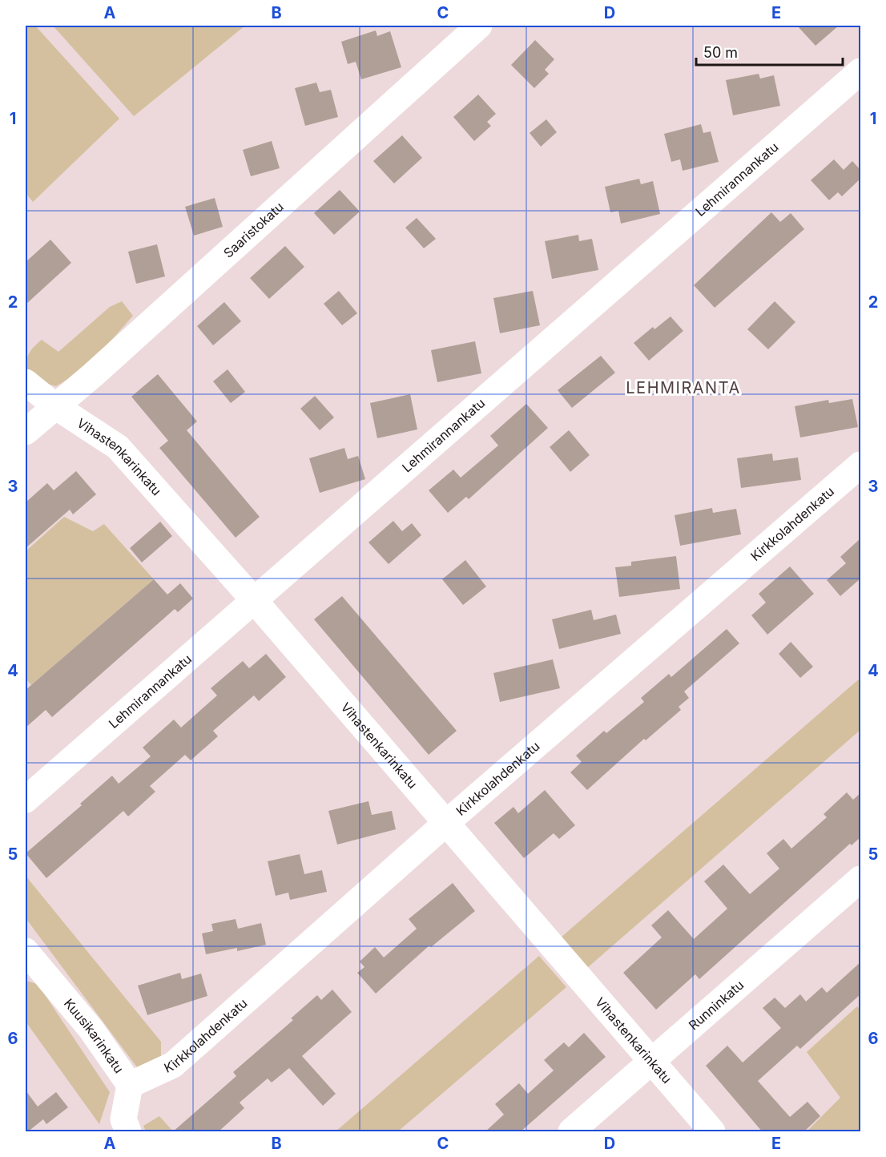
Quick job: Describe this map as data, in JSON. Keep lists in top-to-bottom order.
{
  "streets": {
    "street": [
      "Lehmirannankatu",
      "Saaristokatu",
      "Vihastenkarinkatu",
      "Kirkkolahdenkatu",
      "Runninkatu",
      "Kuusikarinkatu"
    ]
  },
  "crossings": [
    ["Lehmirannankatu", "Vihastenkarinkatu"],
    ["Saaristokatu", "Vihastenkarinkatu"],
    ["Vihastenkarinkatu", "Kirkkolahdenkatu"],
    ["Vihastenkarinkatu", "Runninkatu"],
    ["Kirkkolahdenkatu", "Kuusikarinkatu"]
  ],
  "districts": ["LEHMIRANTA"],
  "scale_bar": "50 m",
  "grid": {
    "columns": [
      "A",
      "B",
      "C",
      "D",
      "E"
    ],
    "rows": [
      "1",
      "2",
      "3",
      "4",
      "5",
      "6"
    ]
  }
}
